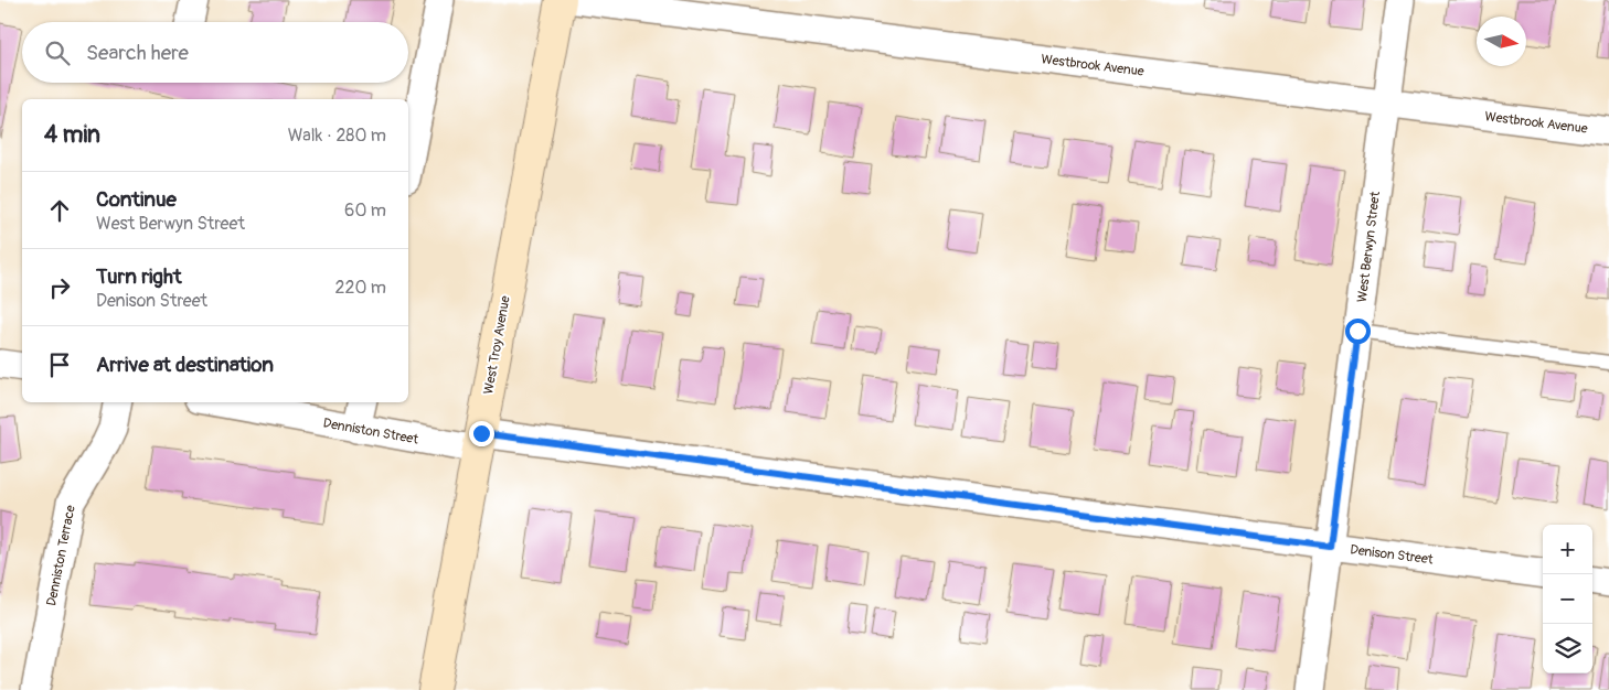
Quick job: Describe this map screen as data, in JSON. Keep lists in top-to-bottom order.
{
  "streets": {
    "street": [
      "Westbrook Avenue",
      "West Berwyn Street",
      "West Troy Avenue",
      "Denniston Street",
      "Denison Street",
      "Denniston Terrace"
    ]
  },
  "crossings": [
    ["Westbrook Avenue", "West Berwyn Street"],
    ["West Berwyn Street", "Denison Street"],
    ["West Troy Avenue", "Denniston Street"],
    ["West Troy Avenue", "Denison Street"],
    ["Denniston Street", "Denison Street"]
  ],
  "north": "right",
  "page": {
    "search": "Search here",
    "heading": ["4 min", "Walk · 280 m"],
    "list": [
      ["Continue", "West Berwyn Street", "60 m"],
      ["Turn right", "Denison Street", "220 m"],
      "Arrive at destination"
    ],
    "map_buttons": ["+", "−"]
  }
}
